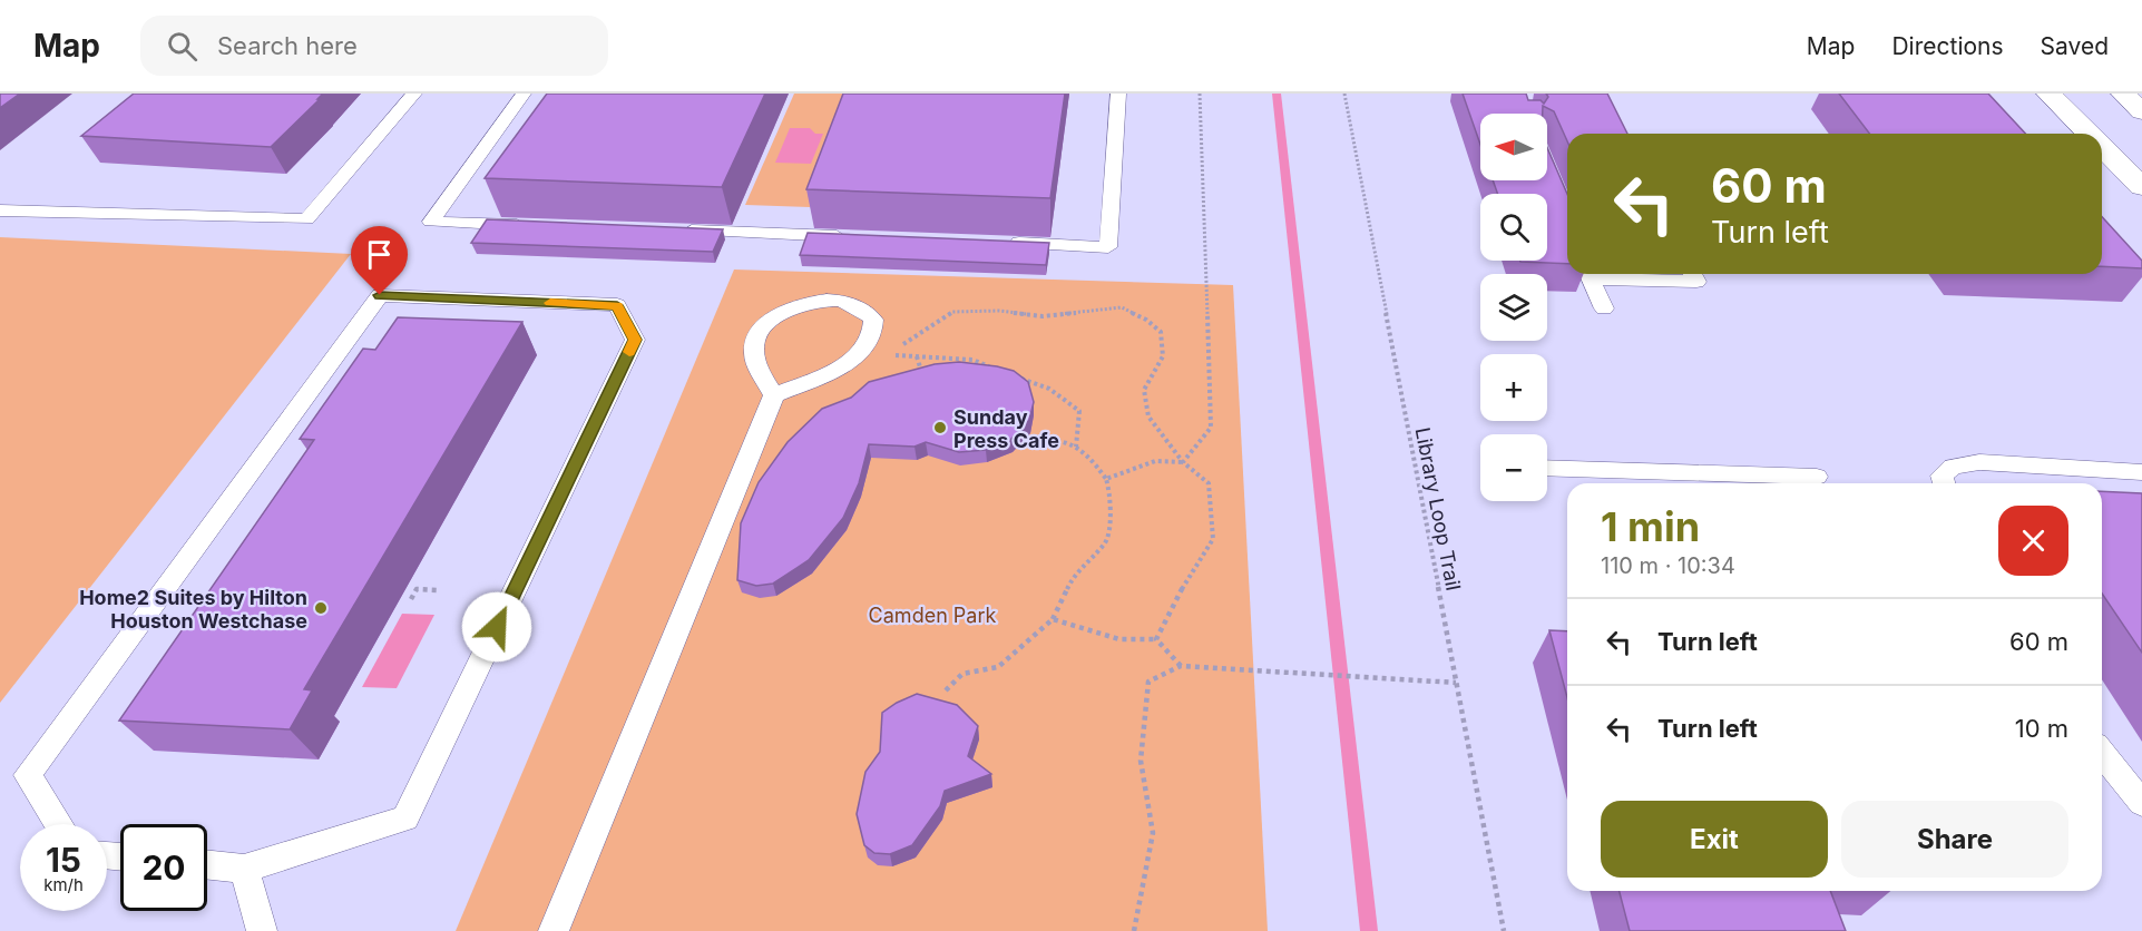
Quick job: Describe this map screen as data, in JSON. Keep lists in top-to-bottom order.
{
  "streets": {
    "path": ["Library Loop Trail"]
  },
  "parks": ["Camden Park"],
  "places": ["Sunday Press Cafe", "Home2 Suites by Hilton Houston Westchase"],
  "north": "left",
  "page": {
    "header": "Map",
    "search": "Search here",
    "nav": ["Map", "Directions", "Saved"],
    "map_buttons": ["+", "−"],
    "turn": ["60 m", "Turn left"],
    "heading": ["1 min", "110 m · 10:34"],
    "list": [
      {
        "name": "Turn left",
        "value": "60 m"
      },
      {
        "name": "Turn left",
        "value": "10 m"
      }
    ],
    "buttons": ["Exit", "Share"],
    "speed": "15 km/h",
    "limit": "20"
  }
}
